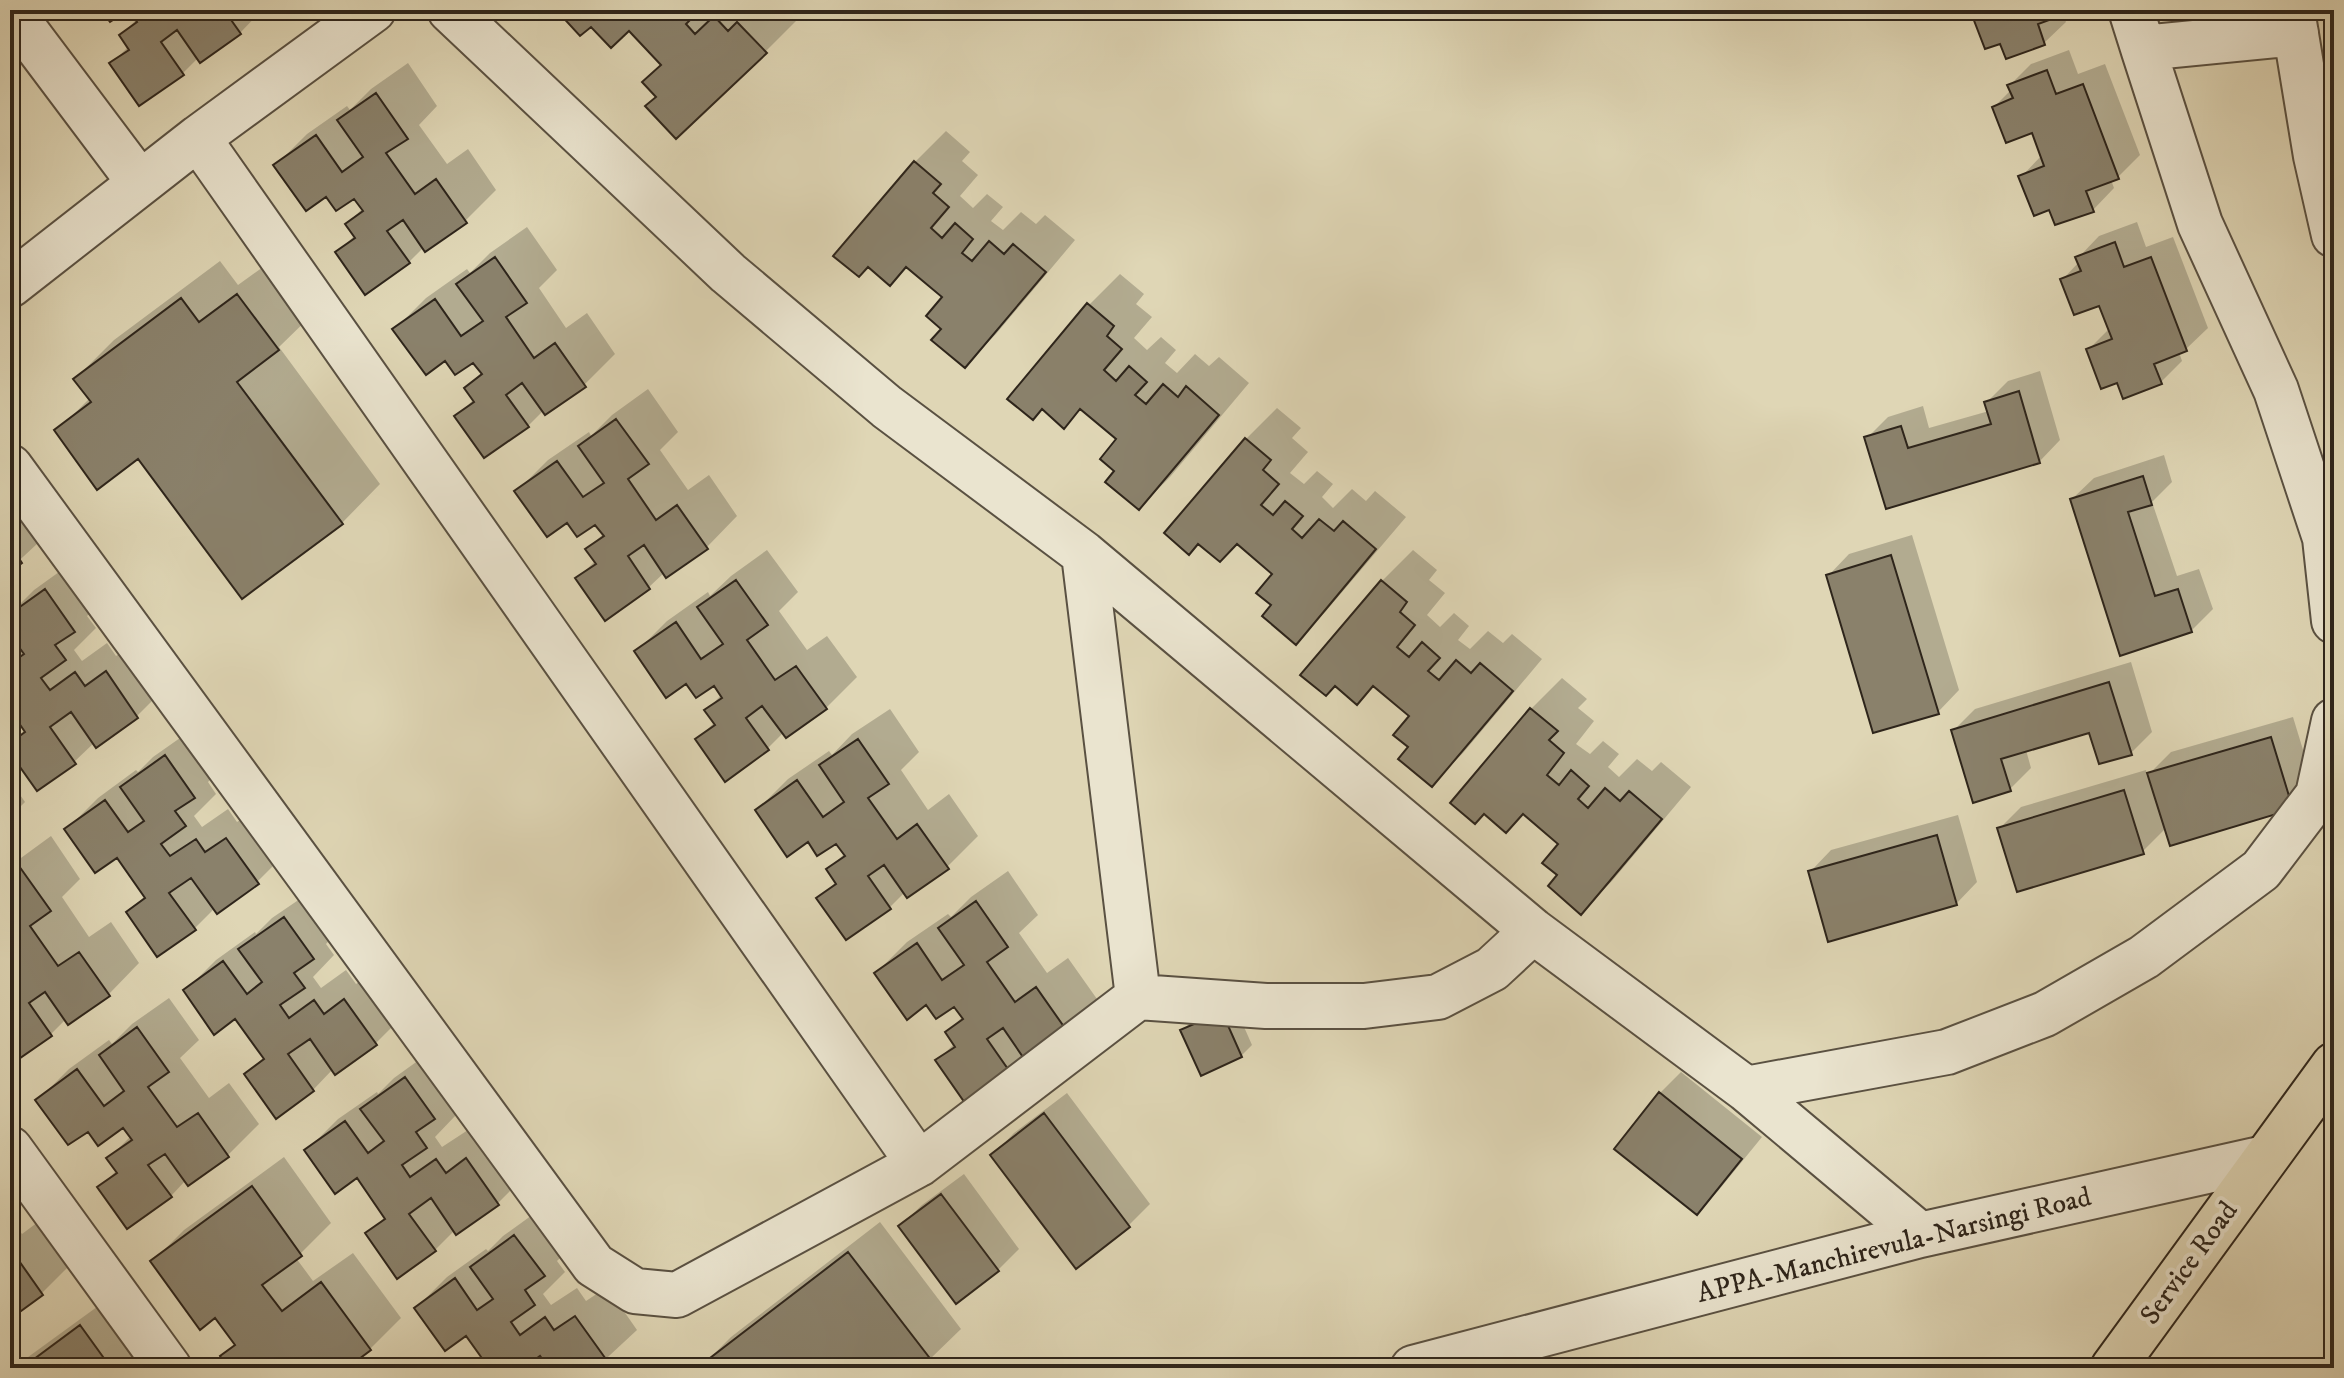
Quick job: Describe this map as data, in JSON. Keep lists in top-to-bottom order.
{
  "streets": {
    "main road": ["Service Road"],
    "street": ["APPA-Manchirevula-Narsingi Road"]
  },
  "crossings": [
    ["APPA-Manchirevula-Narsingi Road", "Service Road"]
  ]
}
